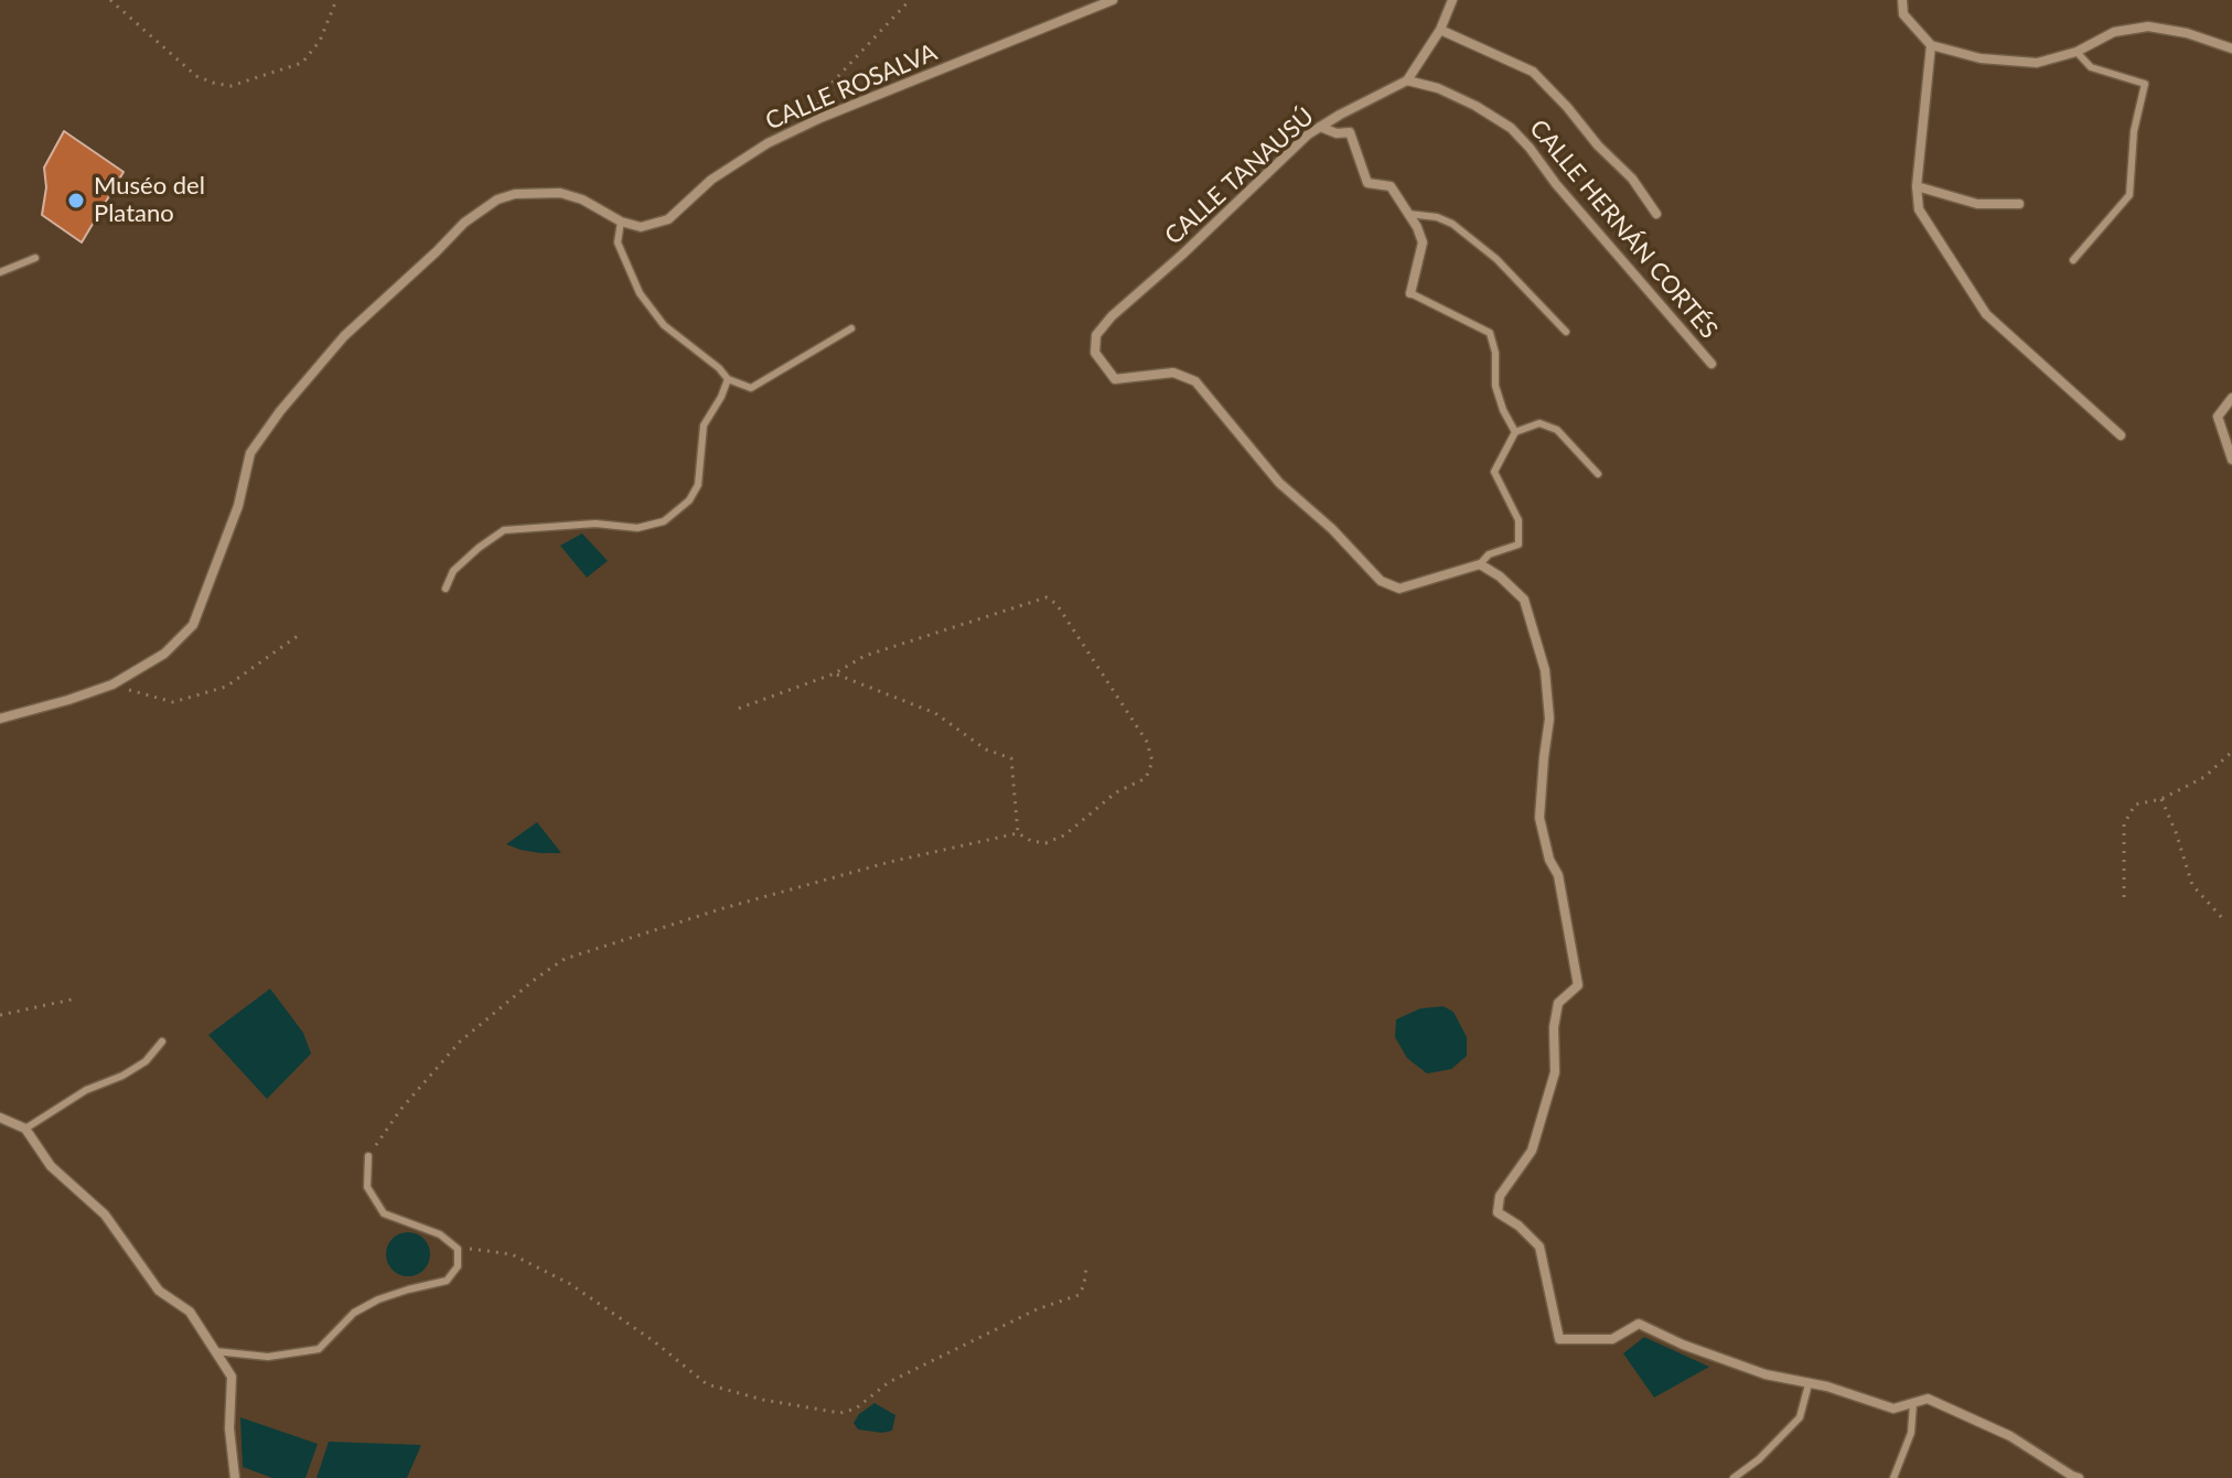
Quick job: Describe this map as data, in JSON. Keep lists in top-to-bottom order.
{
  "streets": {
    "street": ["CALLE ROSALVA", "CALLE TANAUSÚ", "CALLE HERNÁN CORTÉS"]
  },
  "crossings": [
    ["CALLE TANAUSÚ", "CALLE HERNÁN CORTÉS"]
  ],
  "places": ["Muséo del Platano"]
}
